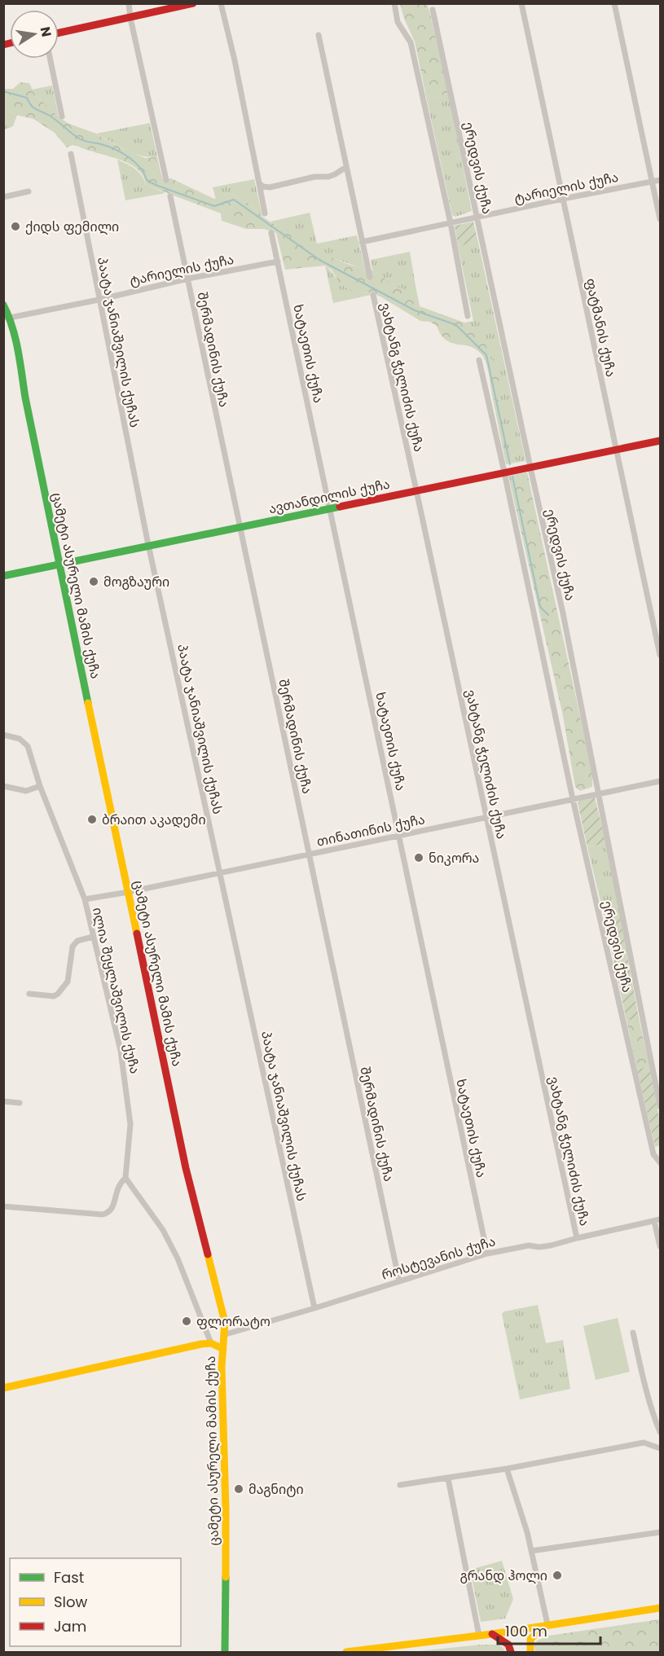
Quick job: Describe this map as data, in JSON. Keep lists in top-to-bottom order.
{
  "streets": {
    "main road": ["ავთანდილის ქუჩა", "ცამეტი ასურელი მამის ქუჩა"],
    "street": [
      "ერედვის ქუჩა",
      "ტარიელის ქუჩა",
      "ფატმანის ქუჩა",
      "პაატა ჯანიაშვილის ქუჩას",
      "შერმადინის ქუჩა",
      "ხატაეთის ქუჩა",
      "ვახტანგ ჭელიძის ქუჩა",
      "თინათინის ქუჩა",
      "ილია შეყლაშვილის ქუჩა",
      "როსტევანის ქუჩა"
    ]
  },
  "crossings": [
    ["ერედვის ქუჩა", "ტარიელის ქუჩა"],
    ["ერედვის ქუჩა", "ავთანდილის ქუჩა"],
    ["ერედვის ქუჩა", "თინათინის ქუჩა"],
    ["ტარიელის ქუჩა", "ფატმანის ქუჩა"],
    ["ტარიელის ქუჩა", "პაატა ჯანიაშვილის ქუჩას"],
    ["ტარიელის ქუჩა", "შერმადინის ქუჩა"],
    ["ტარიელის ქუჩა", "ხატაეთის ქუჩა"],
    ["ტარიელის ქუჩა", "ცამეტი ასურელი მამის ქუჩა"],
    ["ფატმანის ქუჩა", "ავთანდილის ქუჩა"],
    ["პაატა ჯანიაშვილის ქუჩას", "ავთანდილის ქუჩა"],
    ["პაატა ჯანიაშვილის ქუჩას", "თინათინის ქუჩა"],
    ["პაატა ჯანიაშვილის ქუჩას", "როსტევანის ქუჩა"],
    ["შერმადინის ქუჩა", "ავთანდილის ქუჩა"],
    ["შერმადინის ქუჩა", "თინათინის ქუჩა"],
    ["შერმადინის ქუჩა", "როსტევანის ქუჩა"],
    ["ხატაეთის ქუჩა", "ავთანდილის ქუჩა"],
    ["ხატაეთის ქუჩა", "თინათინის ქუჩა"],
    ["ხატაეთის ქუჩა", "როსტევანის ქუჩა"],
    ["ვახტანგ ჭელიძის ქუჩა", "ავთანდილის ქუჩა"],
    ["ვახტანგ ჭელიძის ქუჩა", "თინათინის ქუჩა"],
    ["ვახტანგ ჭელიძის ქუჩა", "როსტევანის ქუჩა"],
    ["ავთანდილის ქუჩა", "ცამეტი ასურელი მამის ქუჩა"],
    ["ცამეტი ასურელი მამის ქუჩა", "თინათინის ქუჩა"],
    ["ცამეტი ასურელი მამის ქუჩა", "როსტევანის ქუჩა"],
    ["თინათინის ქუჩა", "ილია შეყლაშვილის ქუჩა"]
  ],
  "places": [
    "ქიდს ფემილი",
    "მოგზაური",
    "ბრაით აკადემი",
    "ნიკორა",
    "ფლორატო",
    "მაგნიტი",
    "გრანდ ჰოლი"
  ],
  "legend": ["Fast", "Slow", "Jam"],
  "scale_bar": "100 m",
  "north": "right"
}
